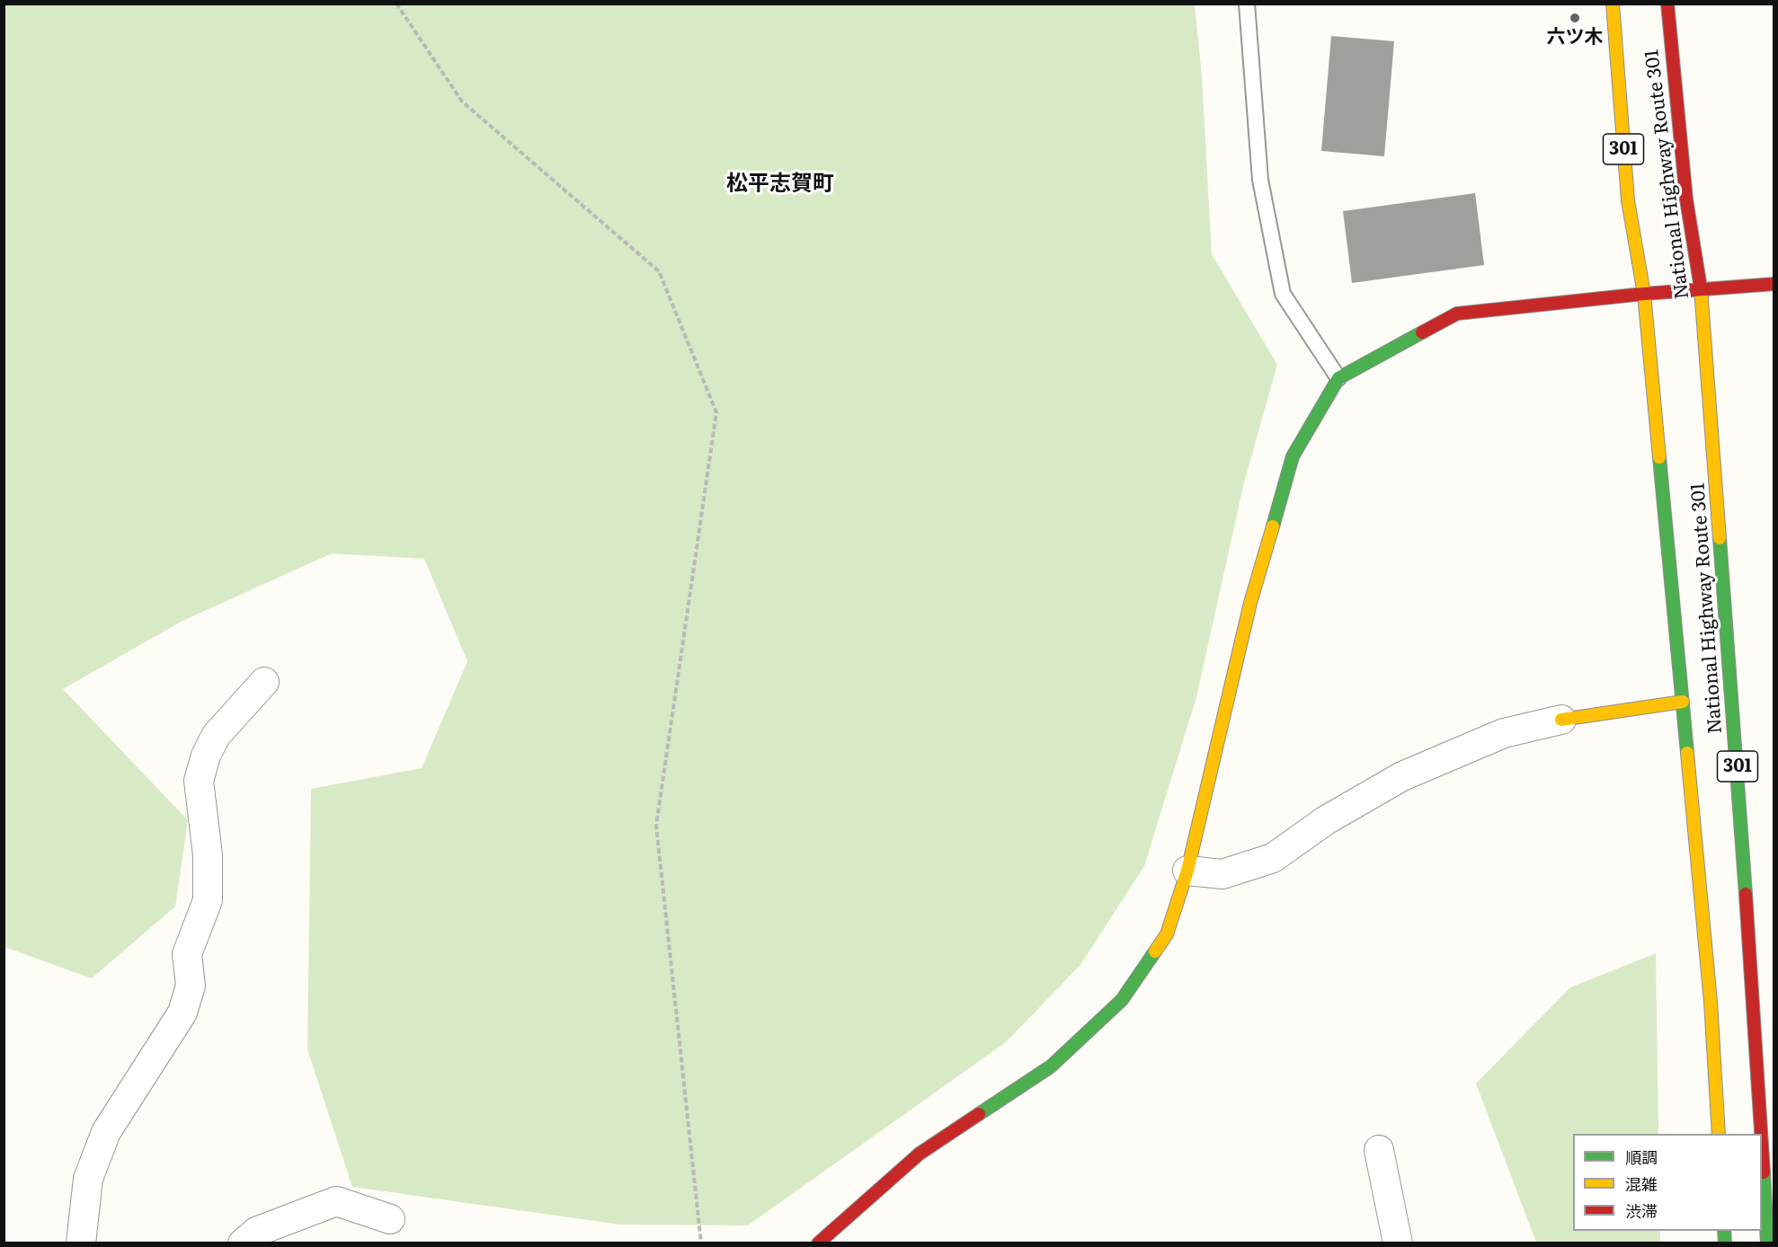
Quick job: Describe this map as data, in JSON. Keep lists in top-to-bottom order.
{
  "streets": {
    "main road": ["301", "National Highway Route 301"]
  },
  "districts": ["松平志賀町"],
  "places": ["六ツ木"],
  "legend": ["順調", "混雑", "渋滞"]
}
